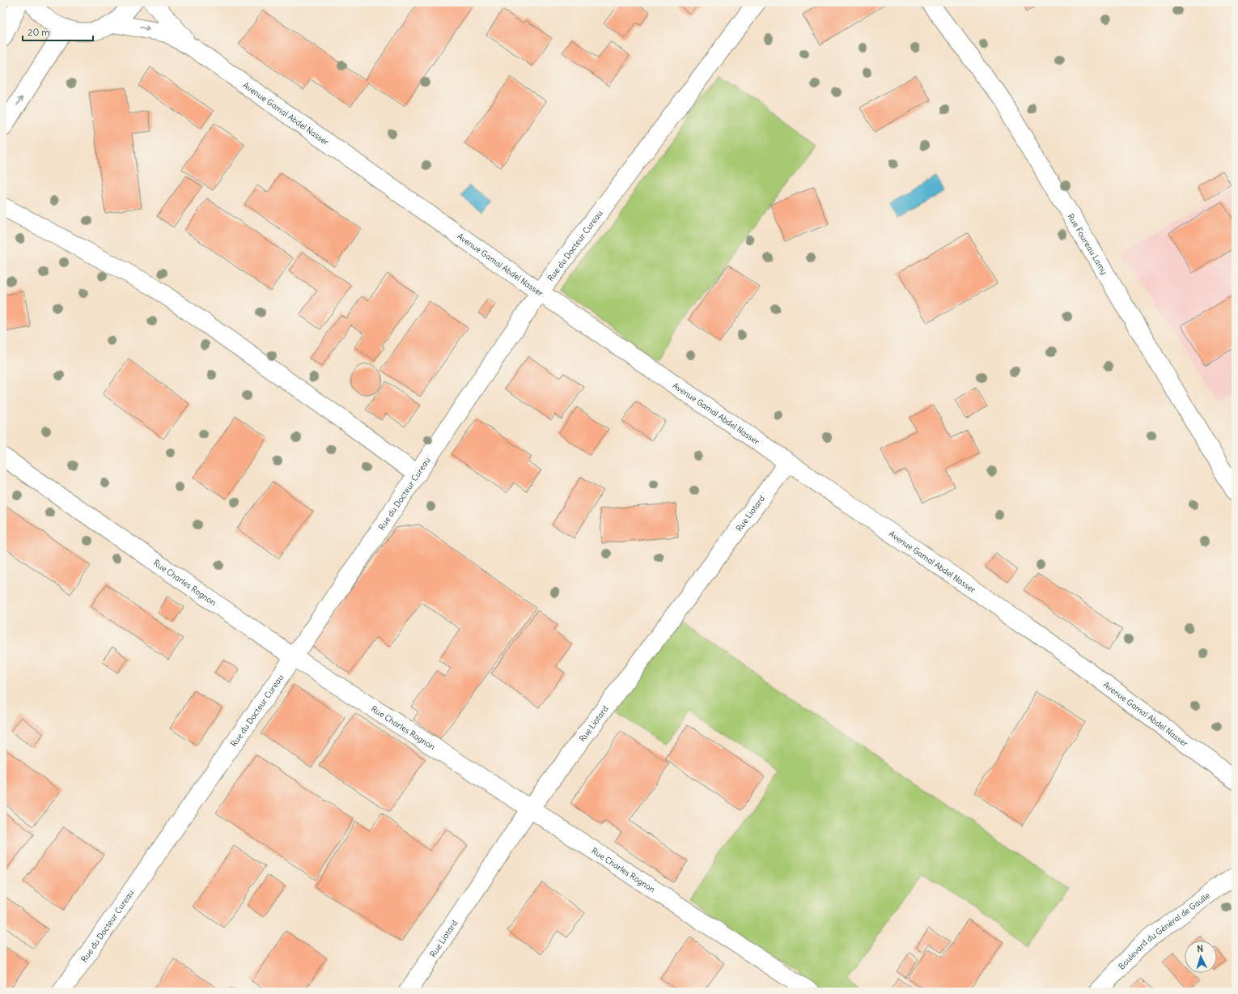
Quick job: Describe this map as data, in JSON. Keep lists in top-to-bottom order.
{
  "streets": {
    "street": [
      "Avenue Gamal Abdel Nasser",
      "Rue Foureau Lamy",
      "Rue du Docteur Cureau",
      "Rue Liotard",
      "Rue Charles Rognon",
      "Boulevard du Général de Gaulle"
    ]
  },
  "crossings": [
    ["Avenue Gamal Abdel Nasser", "Rue du Docteur Cureau"],
    ["Avenue Gamal Abdel Nasser", "Rue Liotard"],
    ["Rue du Docteur Cureau", "Rue Charles Rognon"],
    ["Rue Liotard", "Rue Charles Rognon"]
  ],
  "scale_bar": "20 m",
  "north": "top"
}
